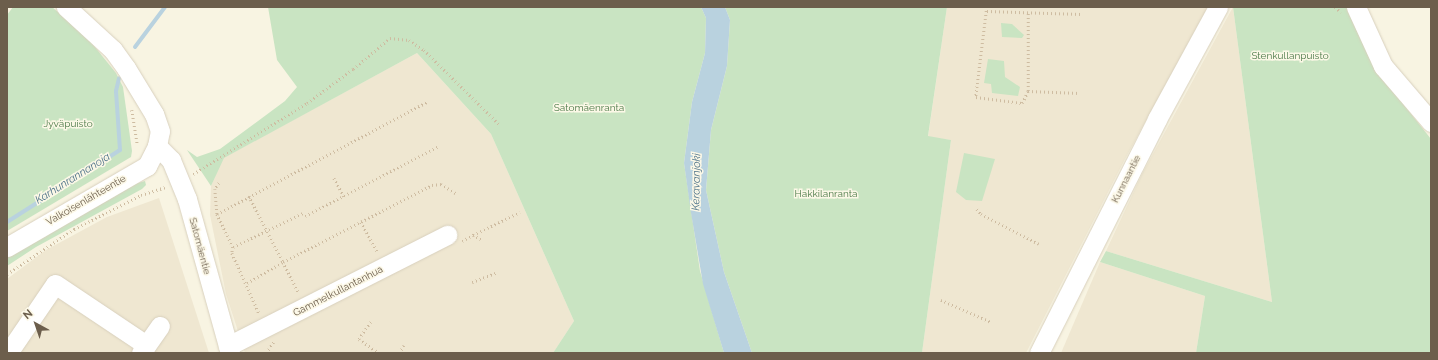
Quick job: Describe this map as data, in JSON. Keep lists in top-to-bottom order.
{
  "streets": {
    "street": [
      "Kunnaantie",
      "Valkoisenlähteentie",
      "Satomäentie",
      "Gammelkullantanhua"
    ]
  },
  "crossings": [
    ["Valkoisenlähteentie", "Satomäentie"],
    ["Satomäentie", "Gammelkullantanhua"]
  ],
  "water": ["Karhunrannanoja", "Keravanjoki"],
  "parks": [
    "Stenkullanpuisto",
    "Satomäenranta",
    "Jyväpuisto",
    "Hakkilanranta"
  ],
  "north": "top left"
}
